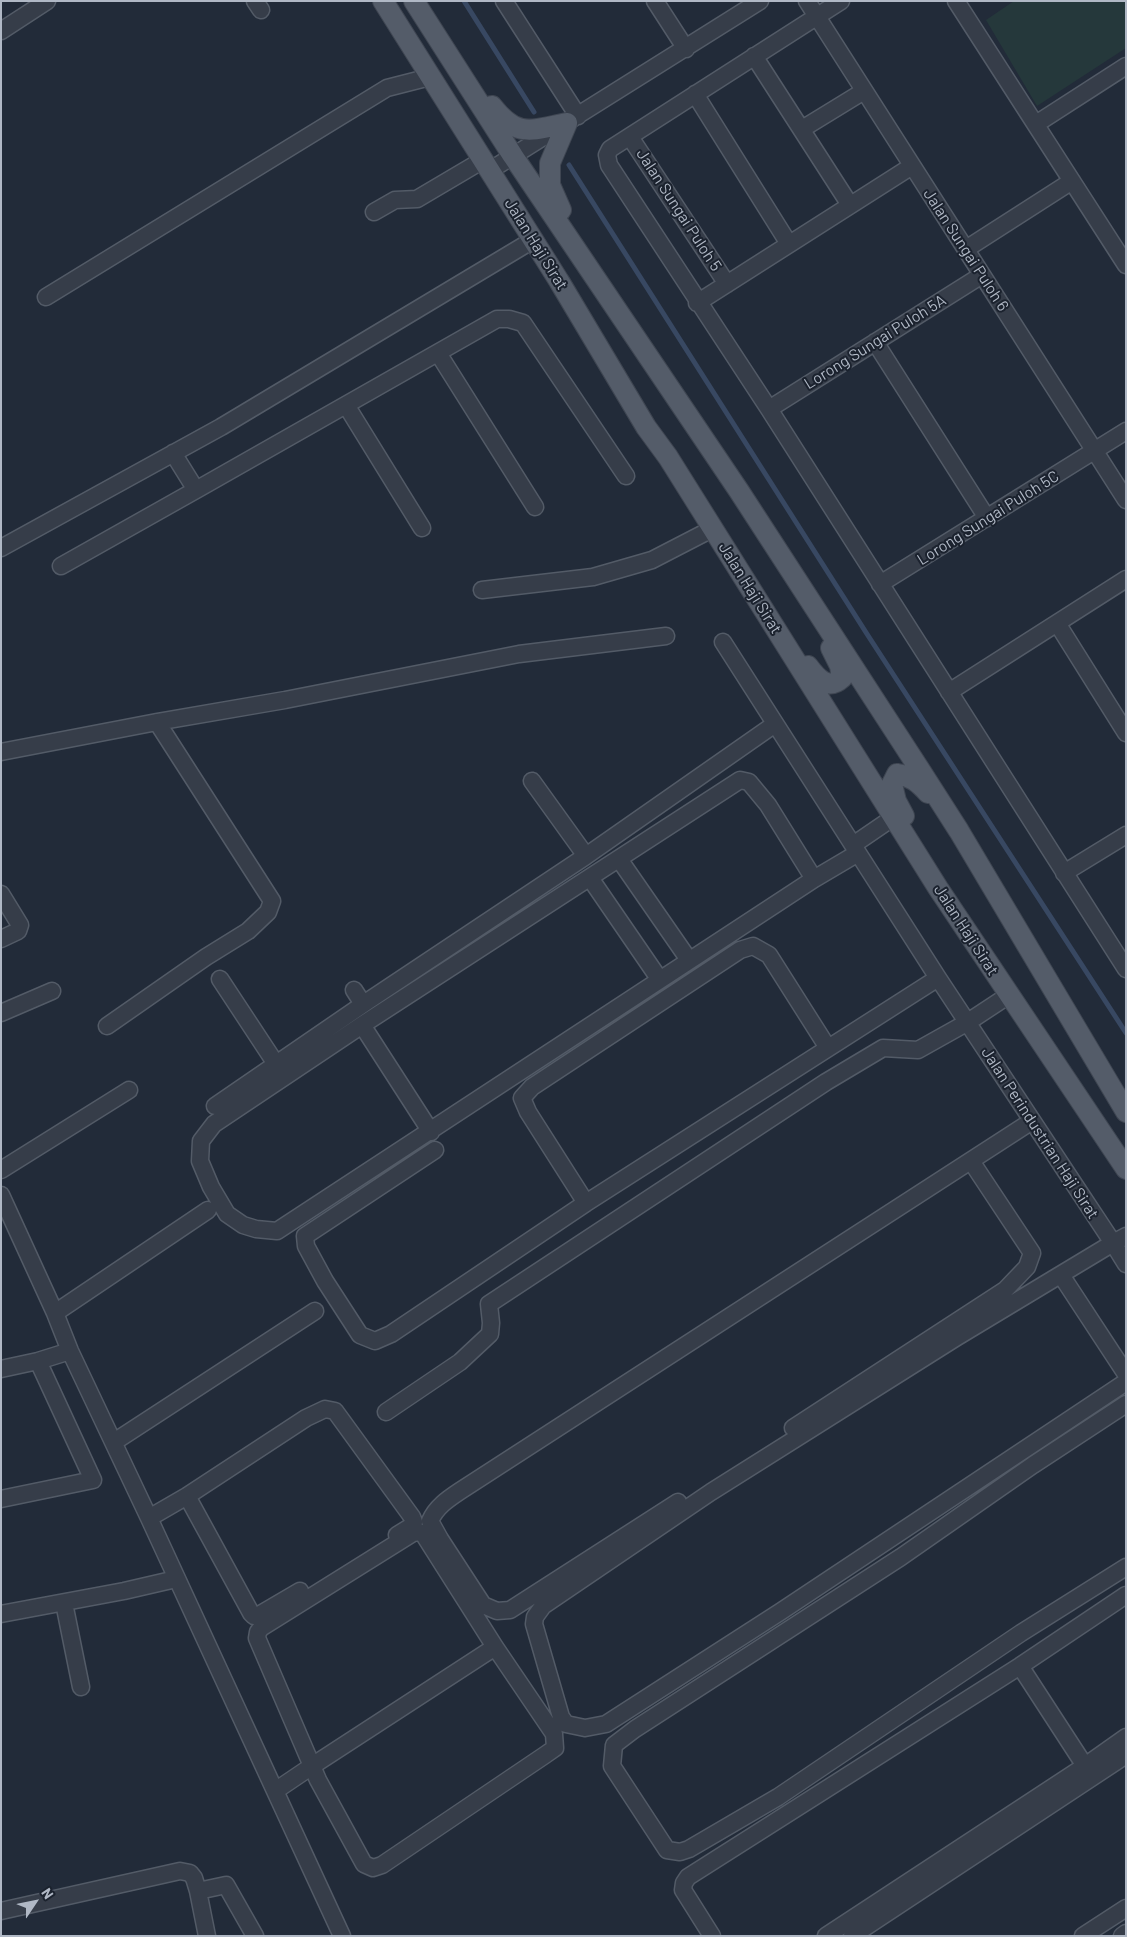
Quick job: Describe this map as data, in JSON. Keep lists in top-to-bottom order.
{
  "streets": {
    "main road": ["Jalan Haji Sirat"],
    "street": [
      "Jalan Sungai Puloh 5",
      "Jalan Sungai Puloh 6",
      "Lorong Sungai Puloh 5A",
      "Lorong Sungai Puloh 5C",
      "Jalan Perindustrian Haji Sirat"
    ]
  },
  "crossings": [
    ["Jalan Sungai Puloh 6", "Lorong Sungai Puloh 5A"],
    ["Jalan Sungai Puloh 6", "Lorong Sungai Puloh 5C"]
  ],
  "north": "top right"
}
